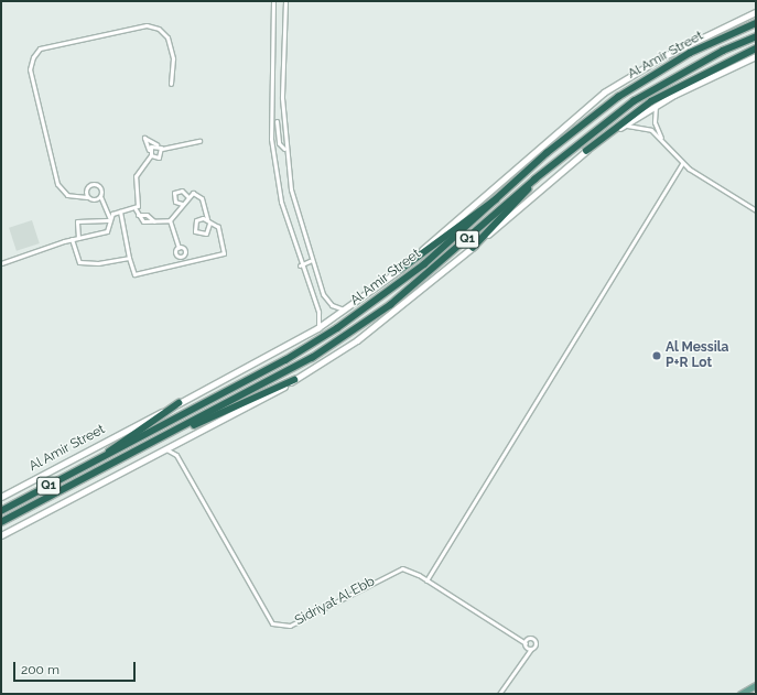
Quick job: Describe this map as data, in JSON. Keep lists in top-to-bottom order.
{
  "streets": {
    "highway": ["Al Amir Street", "Q1"],
    "street": ["Sidriyat Al Ebb"]
  },
  "places": ["Al Messila P+R Lot"],
  "scale_bar": "200 m"
}
